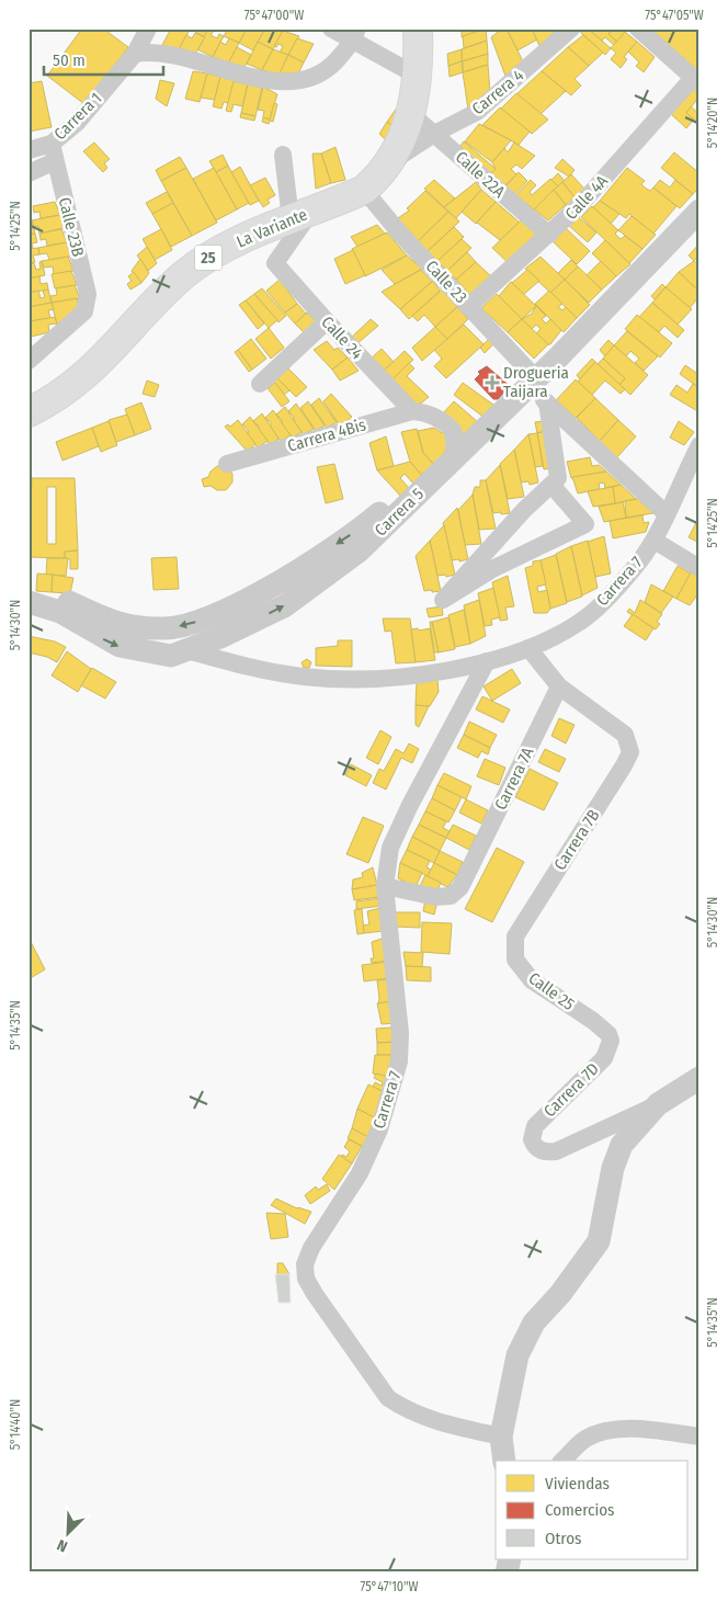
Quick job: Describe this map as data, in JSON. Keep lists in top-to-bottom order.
{
  "streets": {
    "main road": ["La Variante", "25"],
    "street": [
      "Carrera 4",
      "Carrera 1",
      "Calle 22A",
      "Calle 4A",
      "Calle 23B",
      "Calle 23",
      "Calle 24",
      "Carrera 4Bis",
      "Carrera 5",
      "Carrera 7",
      "Carrera 7A",
      "Carrera 7B",
      "Calle 25",
      "Carrera 7D"
    ]
  },
  "crossings": [
    ["Carrera 4", "Calle 22A"],
    ["Carrera 4", "La Variante"],
    ["Carrera 1", "Calle 23B"],
    ["Calle 22A", "Calle 4A"],
    ["Calle 22A", "La Variante"],
    ["Calle 4A", "Calle 23"],
    ["La Variante", "Calle 23"],
    ["La Variante", "Calle 24"],
    ["Calle 23", "Carrera 5"],
    ["Calle 23", "Carrera 7"],
    ["Calle 24", "Carrera 4Bis"],
    ["Calle 24", "Carrera 5"],
    ["Carrera 5", "Carrera 7"],
    ["Carrera 7", "Carrera 7A"],
    ["Carrera 7A", "Carrera 7B"],
    ["Carrera 7B", "Calle 25"],
    ["Calle 25", "Carrera 7D"]
  ],
  "places": {
    "health": ["Drogueria Taijara"]
  },
  "legend": ["Viviendas", "Comercios", "Otros"],
  "scale_bar": "50 m",
  "north": "bottom left",
  "coordinates": [
    "75°47'00\"W",
    "75°47'05\"W",
    "5°14'20\"N",
    "5°14'25\"N",
    "5°14'30\"N",
    "5°14'35\"N",
    "5°14'40\"N",
    "75°47'10\"W"
  ]
}
